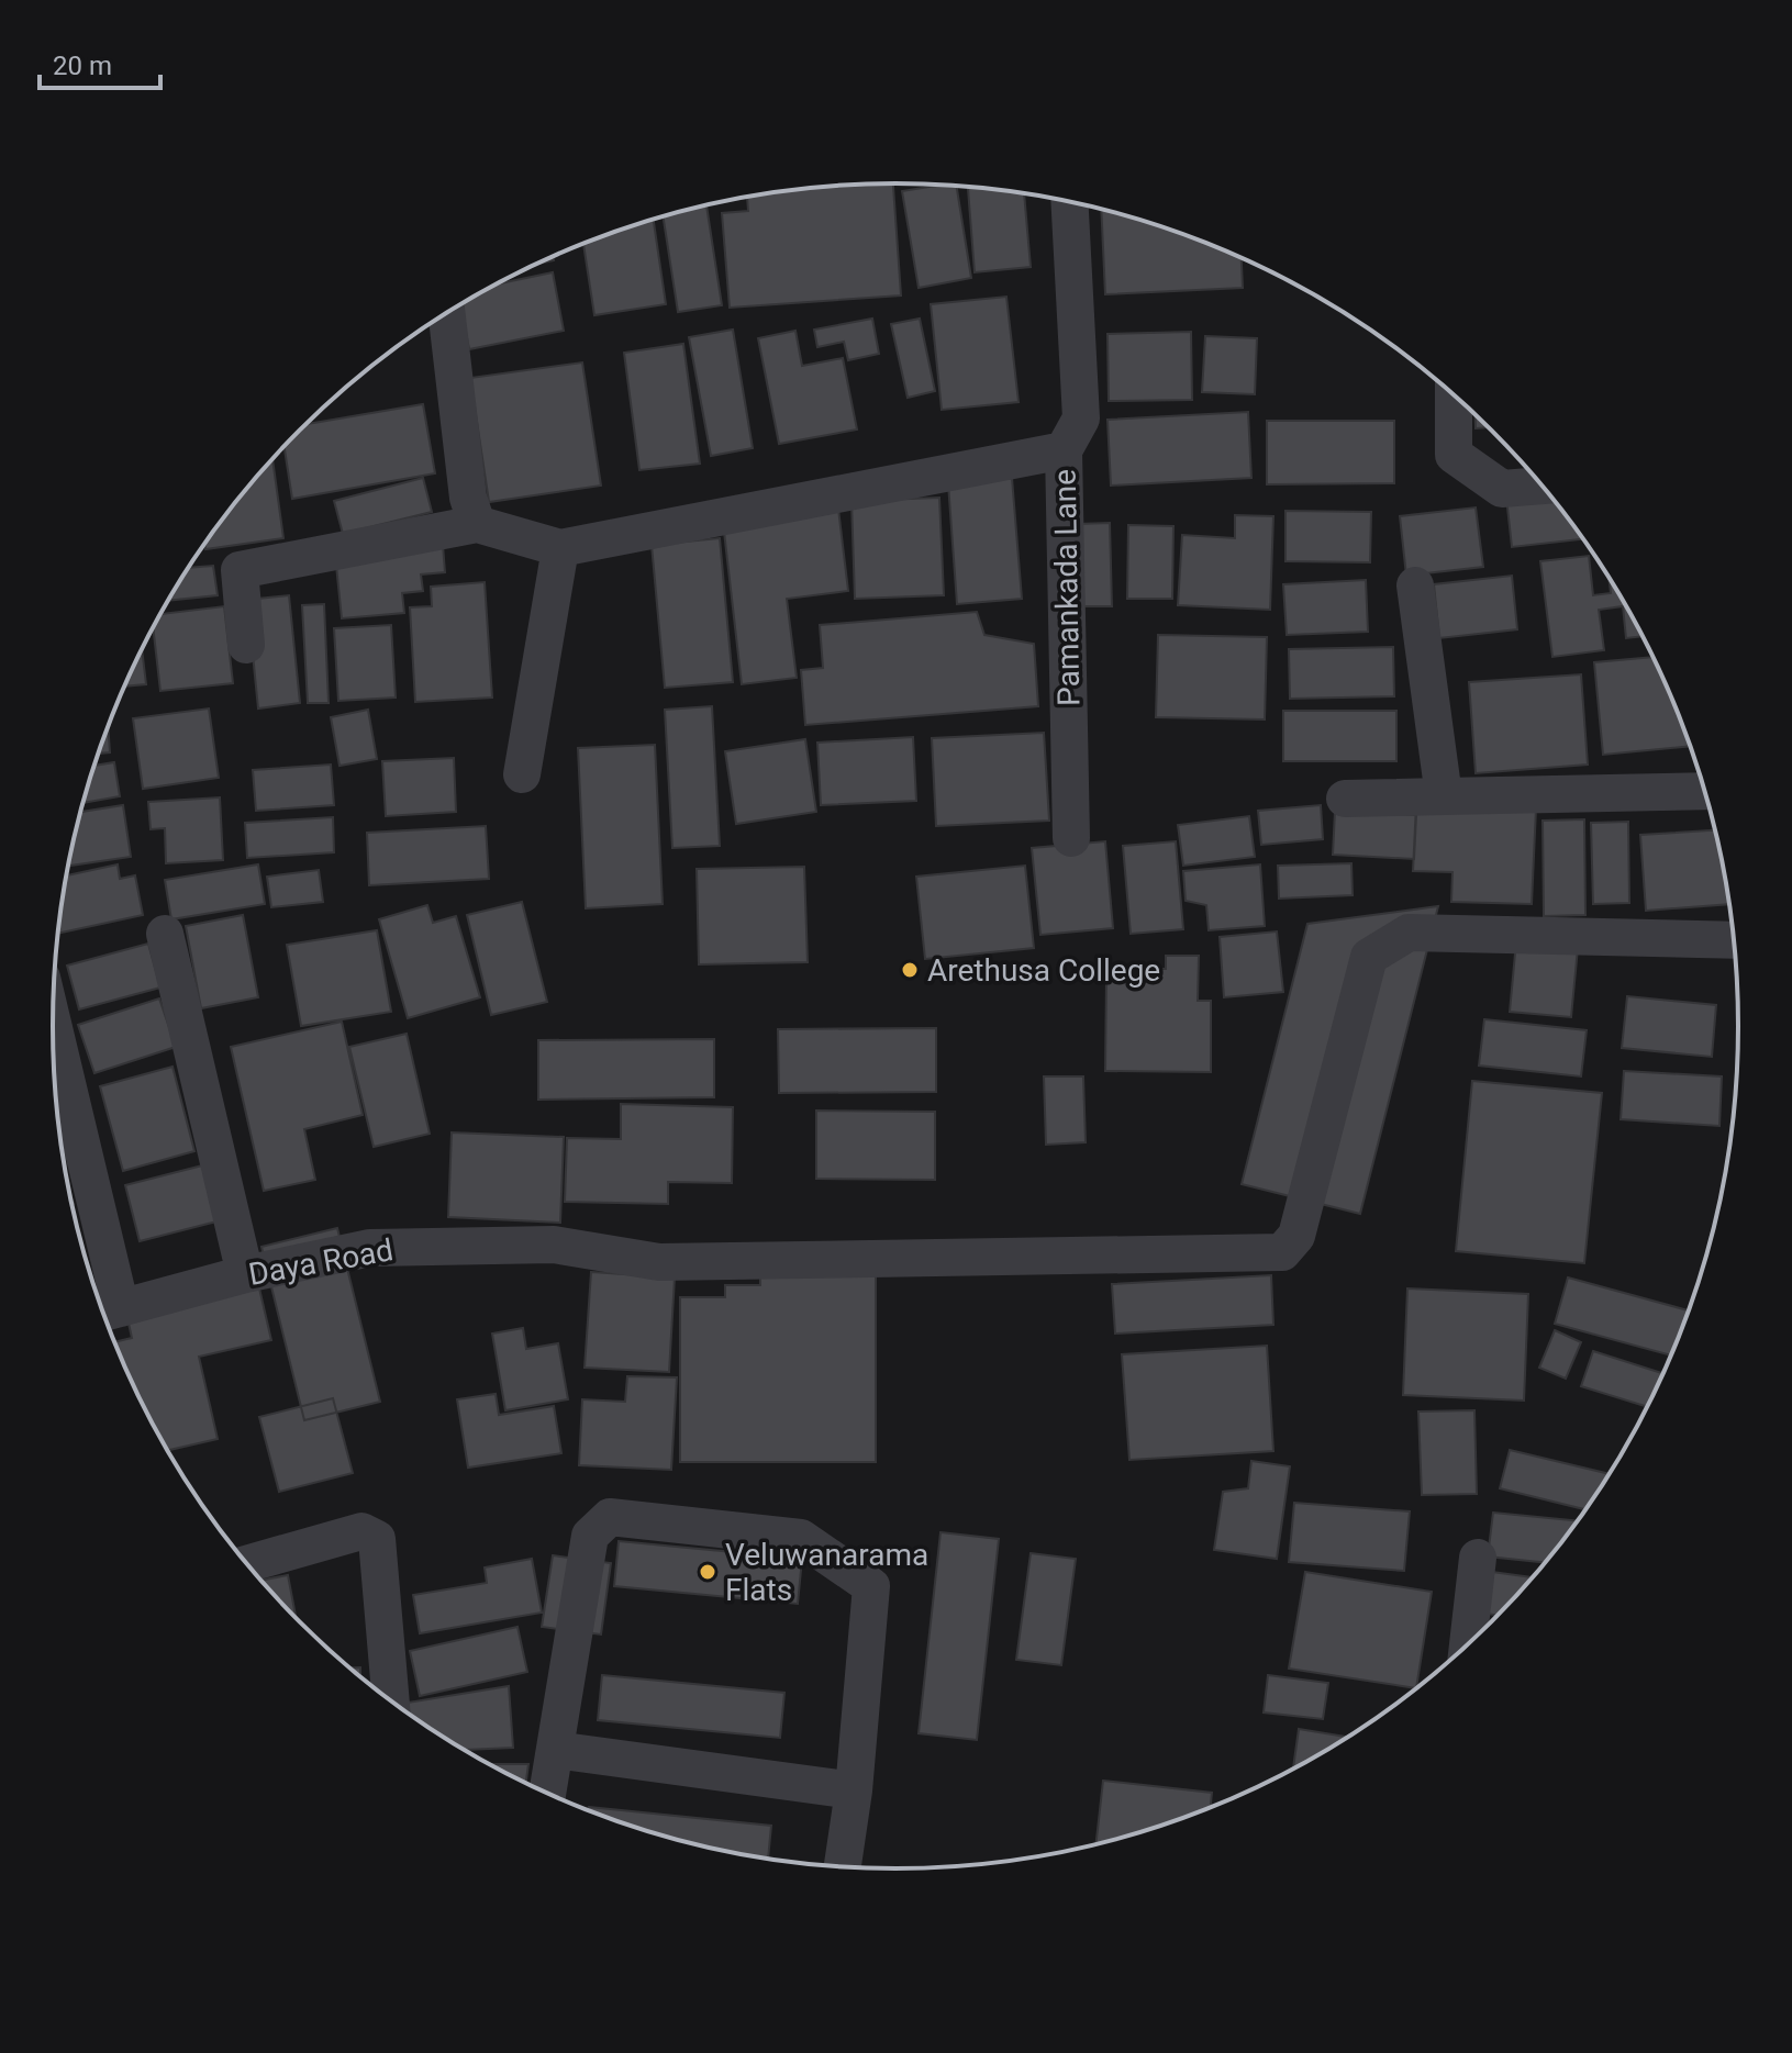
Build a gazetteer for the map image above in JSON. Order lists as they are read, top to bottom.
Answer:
{
  "streets": {
    "street": ["Pamankada Lane", "Daya Road"]
  },
  "places": ["Arethusa College", "Veluwanarama Flats"],
  "scale_bar": "20 m"
}
